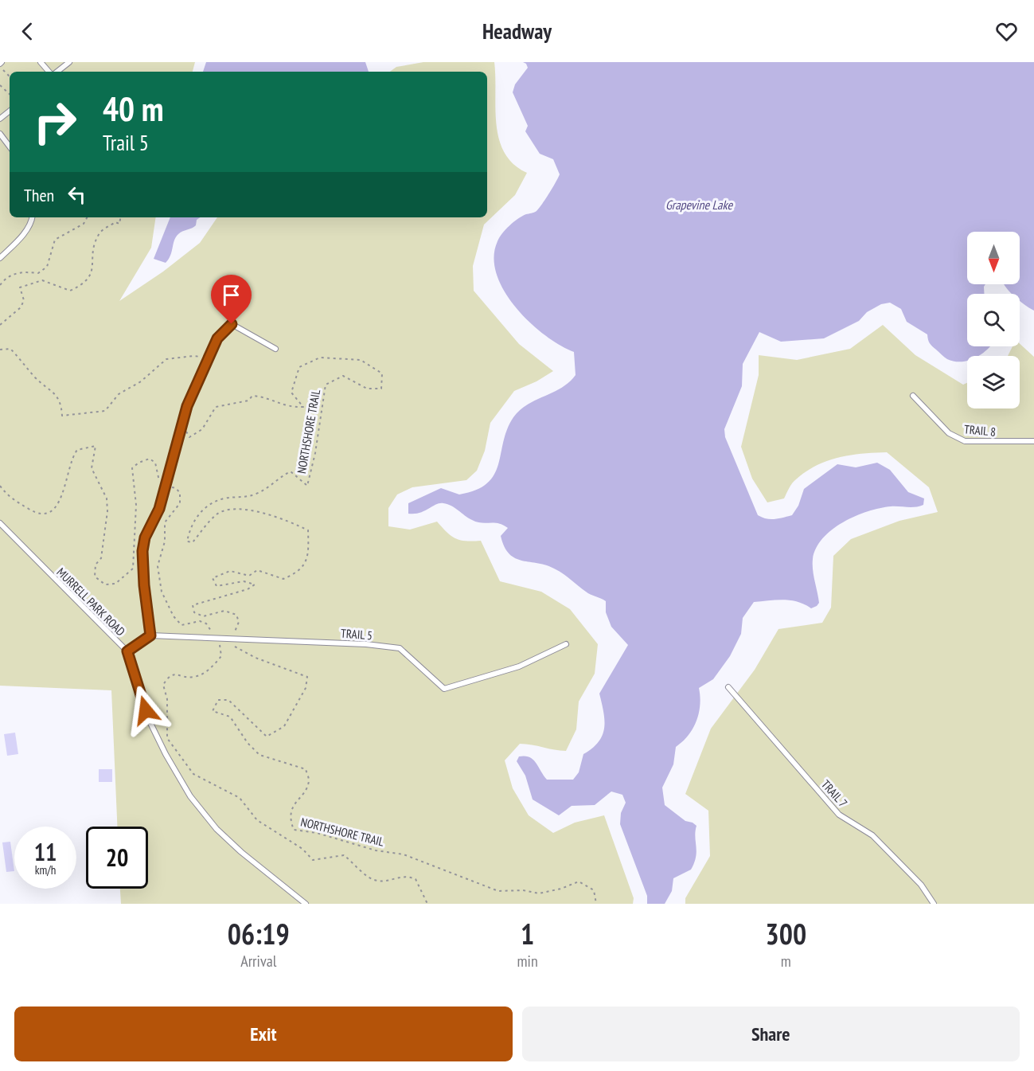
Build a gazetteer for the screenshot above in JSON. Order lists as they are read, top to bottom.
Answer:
{
  "streets": {
    "lane": [
      "TRAIL 8",
      "MURRELL PARK ROAD",
      "TRAIL 5",
      "TRAIL 7"
    ],
    "path": ["NORTHSHORE TRAIL"]
  },
  "crossings": [
    ["NORTHSHORE TRAIL", "TRAIL 5"]
  ],
  "water": ["Grapevine Lake"],
  "north": "bottom",
  "page": {
    "header": "Headway",
    "turn": ["40 m", "Trail 5"],
    "then": "Then",
    "speed": "11 km/h",
    "limit": "20",
    "eta": [
      "06:19",
      "Arrival",
      "1",
      "min",
      "300",
      "m"
    ],
    "buttons": ["Exit", "Share"]
  }
}
